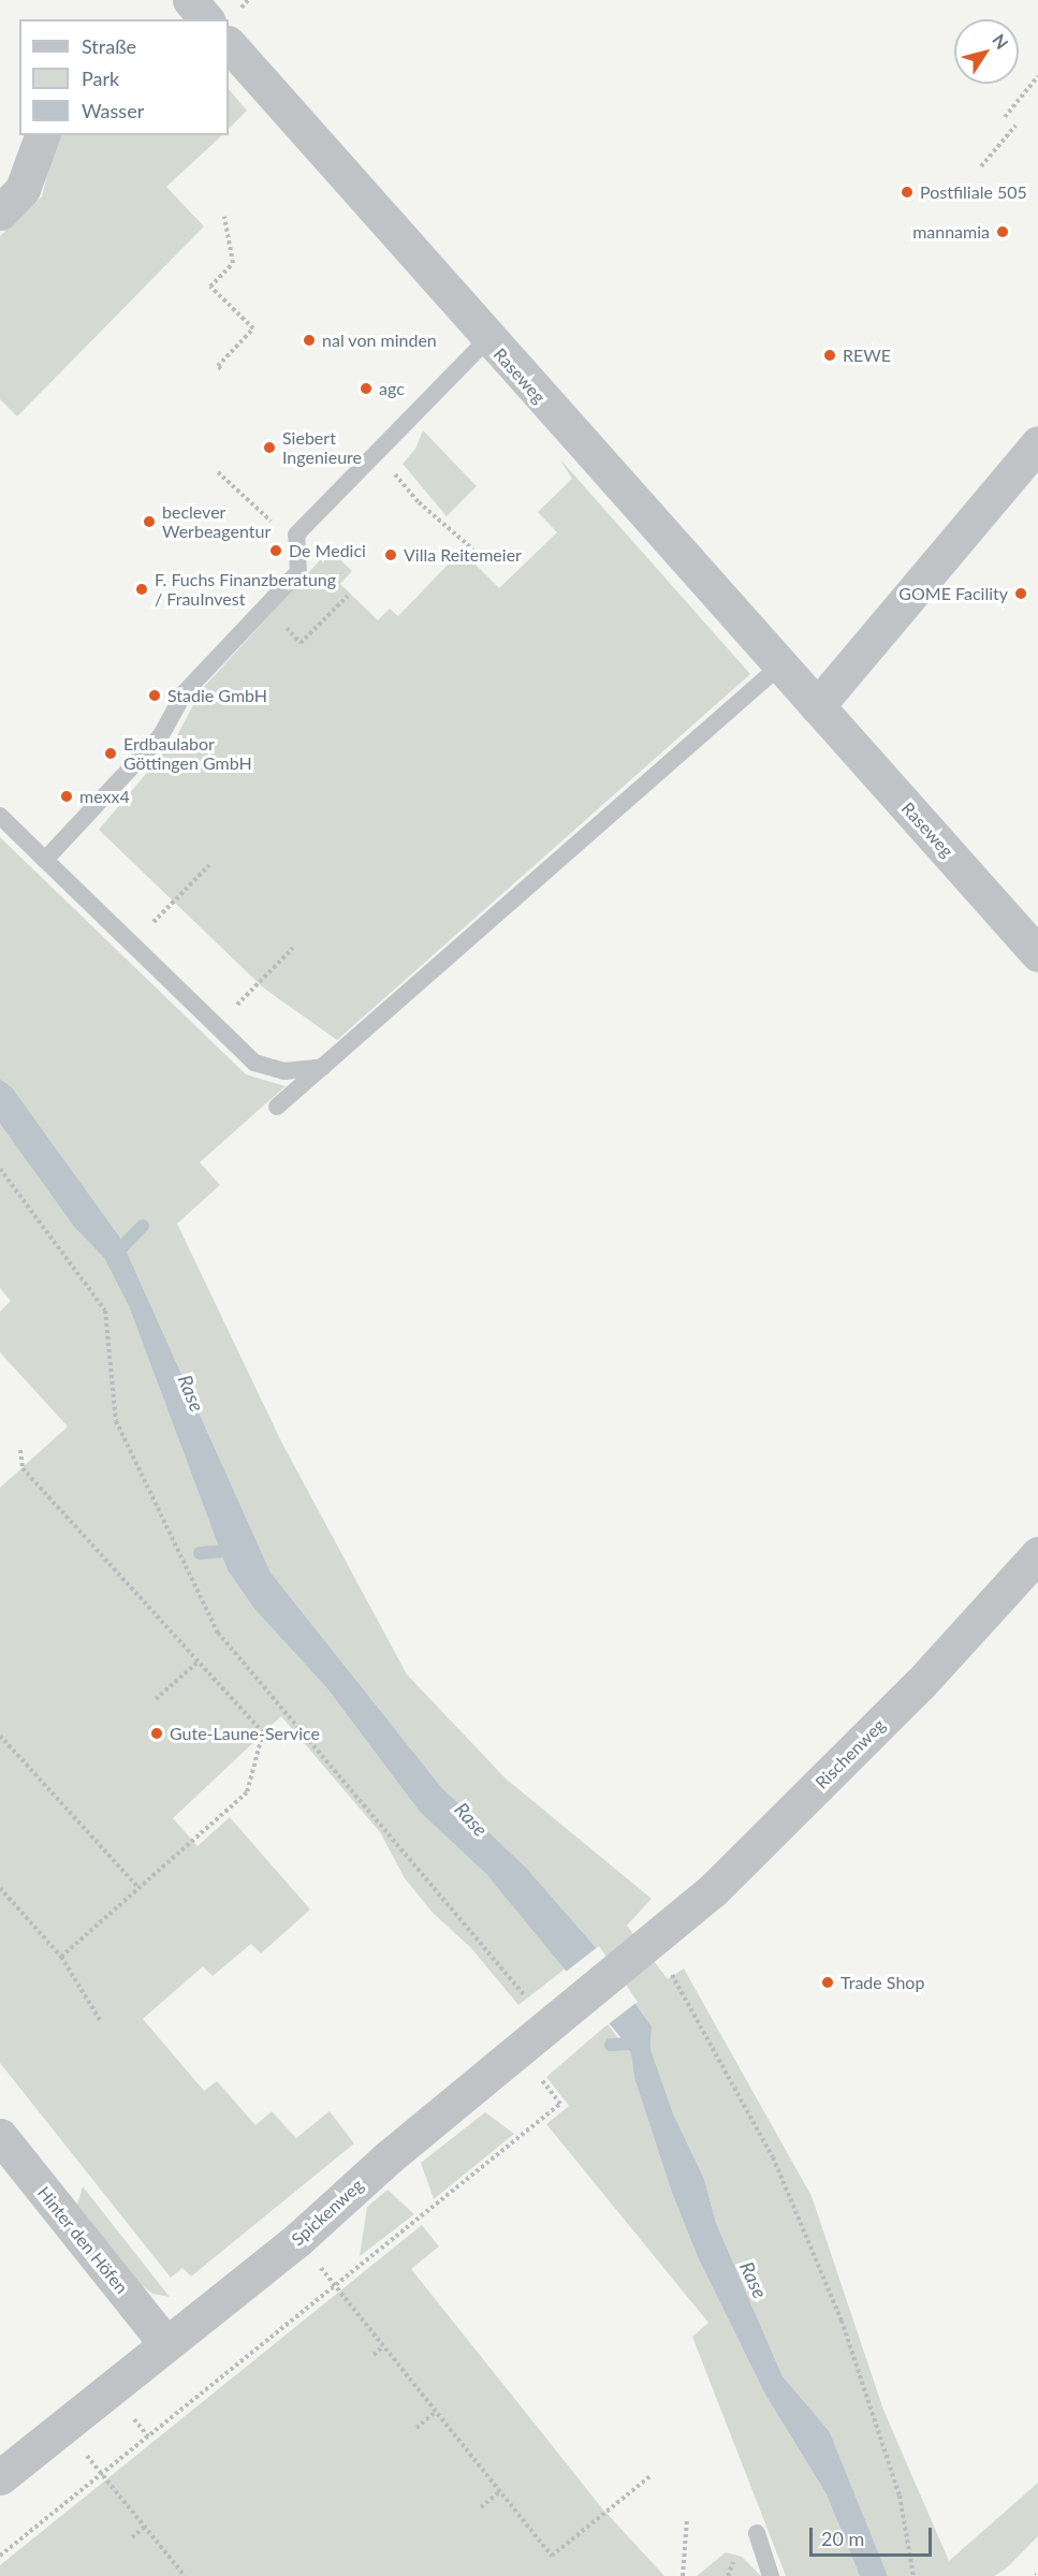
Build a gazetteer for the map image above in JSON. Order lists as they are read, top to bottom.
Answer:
{
  "streets": {
    "street": [
      "Raseweg",
      "Rischenweg",
      "Spickenweg",
      "Hinter den Höfen"
    ]
  },
  "crossings": [
    ["Rischenweg", "Spickenweg"],
    ["Spickenweg", "Hinter den Höfen"]
  ],
  "water": ["Rase"],
  "places": [
    "Postfiliale 505",
    "mannamia",
    "nal von minden",
    "REWE",
    "agc",
    "Siebert Ingenieure",
    "beclever Werbeagentur",
    "De Medici",
    "Villa Reitemeier",
    "F. Fuchs Finanzberatung / FrauInvest",
    "GOME Facility",
    "Stadie GmbH",
    "Erdbaulabor Göttingen GmbH",
    "mexx4",
    "Gute-Laune-Service",
    "Trade Shop"
  ],
  "legend": ["Straße", "Park", "Wasser"],
  "scale_bar": "20 m",
  "north": "top right"
}
